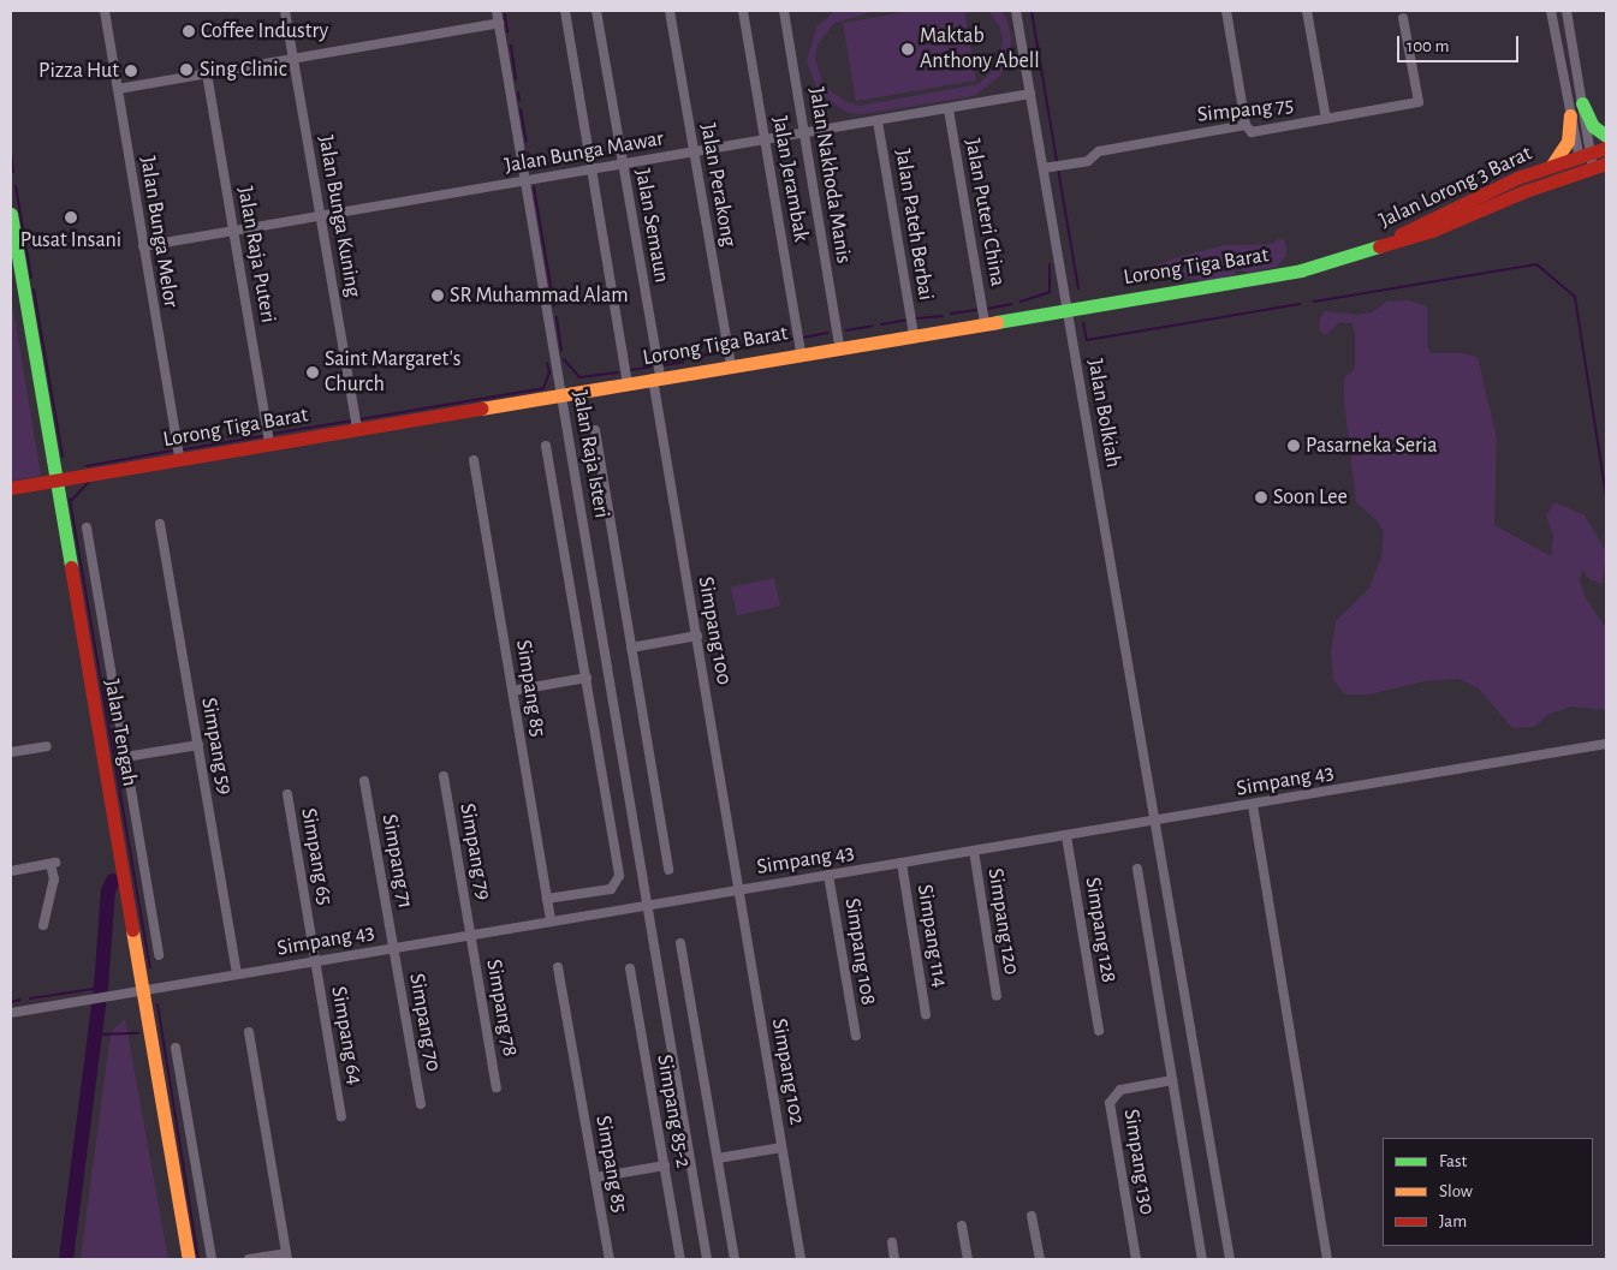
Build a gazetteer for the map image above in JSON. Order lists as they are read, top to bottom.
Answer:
{
  "streets": {
    "main road": ["Jalan Lorong 3 Barat", "Lorong Tiga Barat", "Jalan Tengah"],
    "street": [
      "Simpang 75",
      "Jalan Bunga Mawar",
      "Jalan Nakhoda Manis",
      "Jalan Jerambak",
      "Jalan Perakong",
      "Jalan Puteri China",
      "Jalan Bunga Kuning",
      "Jalan Pateh Berbai",
      "Jalan Semaun",
      "Jalan Bunga Melor",
      "Jalan Raja Puteri",
      "Jalan Bolkiah",
      "Jalan Raja Isteri",
      "Simpang 100",
      "Simpang 85",
      "Simpang 59",
      "Simpang 43",
      "Simpang 79",
      "Simpang 65",
      "Simpang 71",
      "Simpang 120",
      "Simpang 128",
      "Simpang 114",
      "Simpang 108",
      "Simpang 78",
      "Simpang 70",
      "Simpang 64",
      "Simpang 102",
      "Simpang 85-2",
      "Simpang 130"
    ]
  },
  "crossings": [
    ["Simpang 75", "Jalan Bolkiah"],
    ["Jalan Bunga Mawar", "Jalan Nakhoda Manis"],
    ["Jalan Bunga Mawar", "Jalan Jerambak"],
    ["Jalan Bunga Mawar", "Jalan Perakong"],
    ["Jalan Bunga Mawar", "Jalan Puteri China"],
    ["Jalan Bunga Mawar", "Jalan Bunga Kuning"],
    ["Jalan Bunga Mawar", "Jalan Pateh Berbai"],
    ["Jalan Bunga Mawar", "Jalan Semaun"],
    ["Jalan Bunga Mawar", "Jalan Bunga Melor"],
    ["Jalan Bunga Mawar", "Jalan Raja Puteri"],
    ["Jalan Bunga Mawar", "Jalan Bolkiah"],
    ["Jalan Bunga Mawar", "Jalan Raja Isteri"],
    ["Jalan Nakhoda Manis", "Lorong Tiga Barat"],
    ["Jalan Jerambak", "Lorong Tiga Barat"],
    ["Jalan Perakong", "Lorong Tiga Barat"],
    ["Jalan Lorong 3 Barat", "Lorong Tiga Barat"],
    ["Jalan Puteri China", "Lorong Tiga Barat"],
    ["Jalan Bunga Kuning", "Lorong Tiga Barat"],
    ["Jalan Pateh Berbai", "Lorong Tiga Barat"],
    ["Jalan Semaun", "Lorong Tiga Barat"],
    ["Jalan Semaun", "Simpang 100"],
    ["Jalan Bunga Melor", "Lorong Tiga Barat"],
    ["Jalan Raja Puteri", "Lorong Tiga Barat"],
    ["Lorong Tiga Barat", "Jalan Bolkiah"],
    ["Lorong Tiga Barat", "Jalan Raja Isteri"],
    ["Lorong Tiga Barat", "Simpang 100"],
    ["Lorong Tiga Barat", "Jalan Tengah"],
    ["Jalan Bolkiah", "Simpang 43"],
    ["Jalan Raja Isteri", "Simpang 43"],
    ["Simpang 100", "Simpang 43"],
    ["Simpang 100", "Simpang 102"],
    ["Simpang 85", "Simpang 43"],
    ["Jalan Tengah", "Simpang 43"],
    ["Simpang 59", "Simpang 43"],
    ["Simpang 43", "Simpang 79"],
    ["Simpang 43", "Simpang 65"],
    ["Simpang 43", "Simpang 71"],
    ["Simpang 43", "Simpang 120"],
    ["Simpang 43", "Simpang 128"],
    ["Simpang 43", "Simpang 114"],
    ["Simpang 43", "Simpang 108"],
    ["Simpang 43", "Simpang 78"],
    ["Simpang 43", "Simpang 70"],
    ["Simpang 43", "Simpang 64"],
    ["Simpang 43", "Simpang 102"],
    ["Simpang 79", "Simpang 78"],
    ["Simpang 65", "Simpang 64"],
    ["Simpang 71", "Simpang 70"]
  ],
  "places": [
    "Coffee Industry",
    "Maktab Anthony Abell",
    "Sing Clinic",
    "Pizza Hut",
    "Pusat Insani",
    "SR Muhammad Alam",
    "Saint Margaret's Church",
    "Pasarneka Seria",
    "Soon Lee"
  ],
  "legend": ["Fast", "Slow", "Jam"],
  "scale_bar": "100 m"
}
